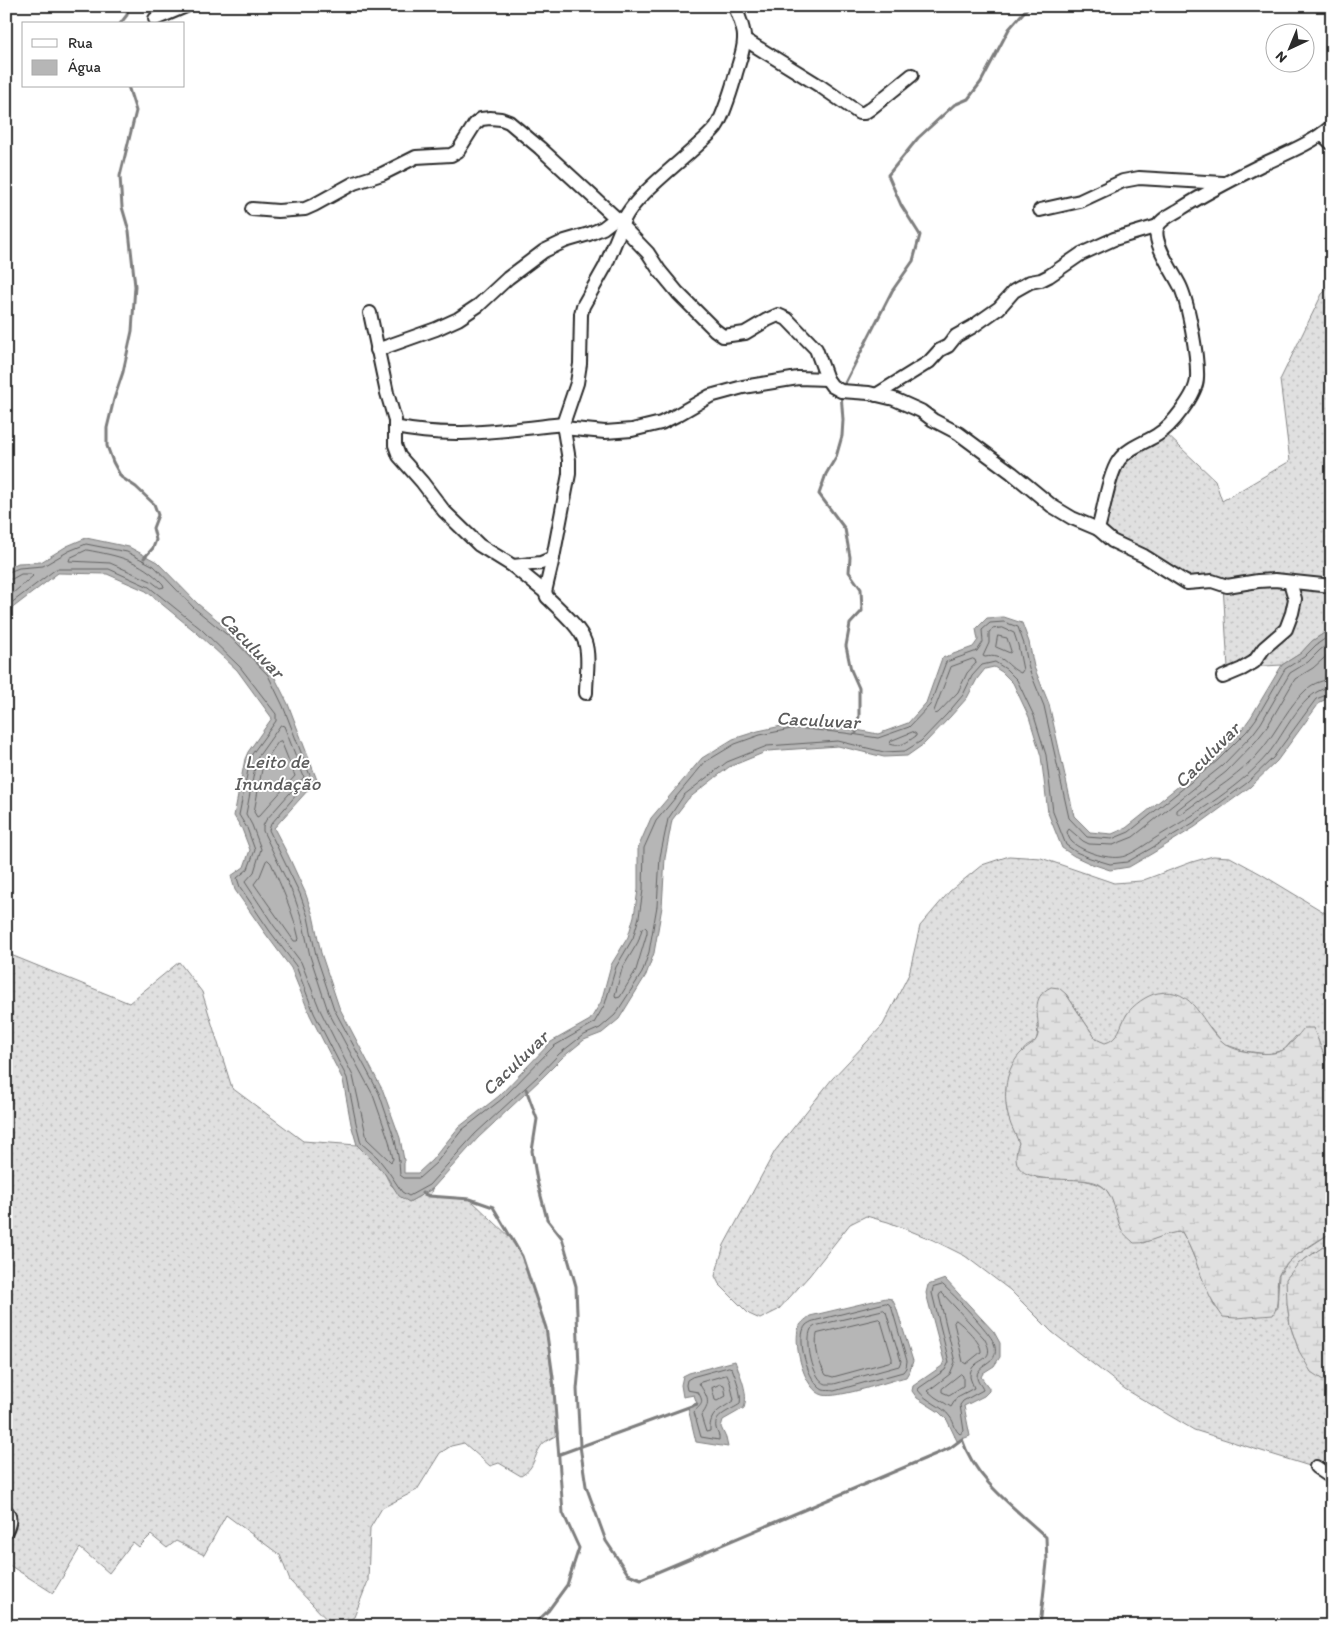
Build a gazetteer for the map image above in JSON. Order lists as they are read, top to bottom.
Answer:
{
  "water": ["Caculuvar", "Leito de Inundação"],
  "legend": ["Rua", "Água"],
  "north": "bottom left"
}
